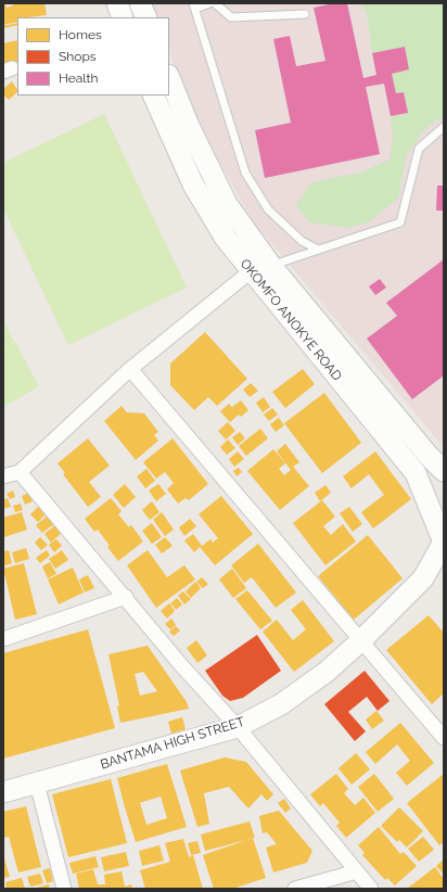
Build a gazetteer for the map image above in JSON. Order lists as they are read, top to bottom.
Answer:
{
  "streets": {
    "main road": ["OKOMFO ANOKYE ROAD", "BANTAMA HIGH STREET"]
  },
  "crossings": [
    ["OKOMFO ANOKYE ROAD", "BANTAMA HIGH STREET"]
  ],
  "legend": ["Homes", "Shops", "Health"]
}
